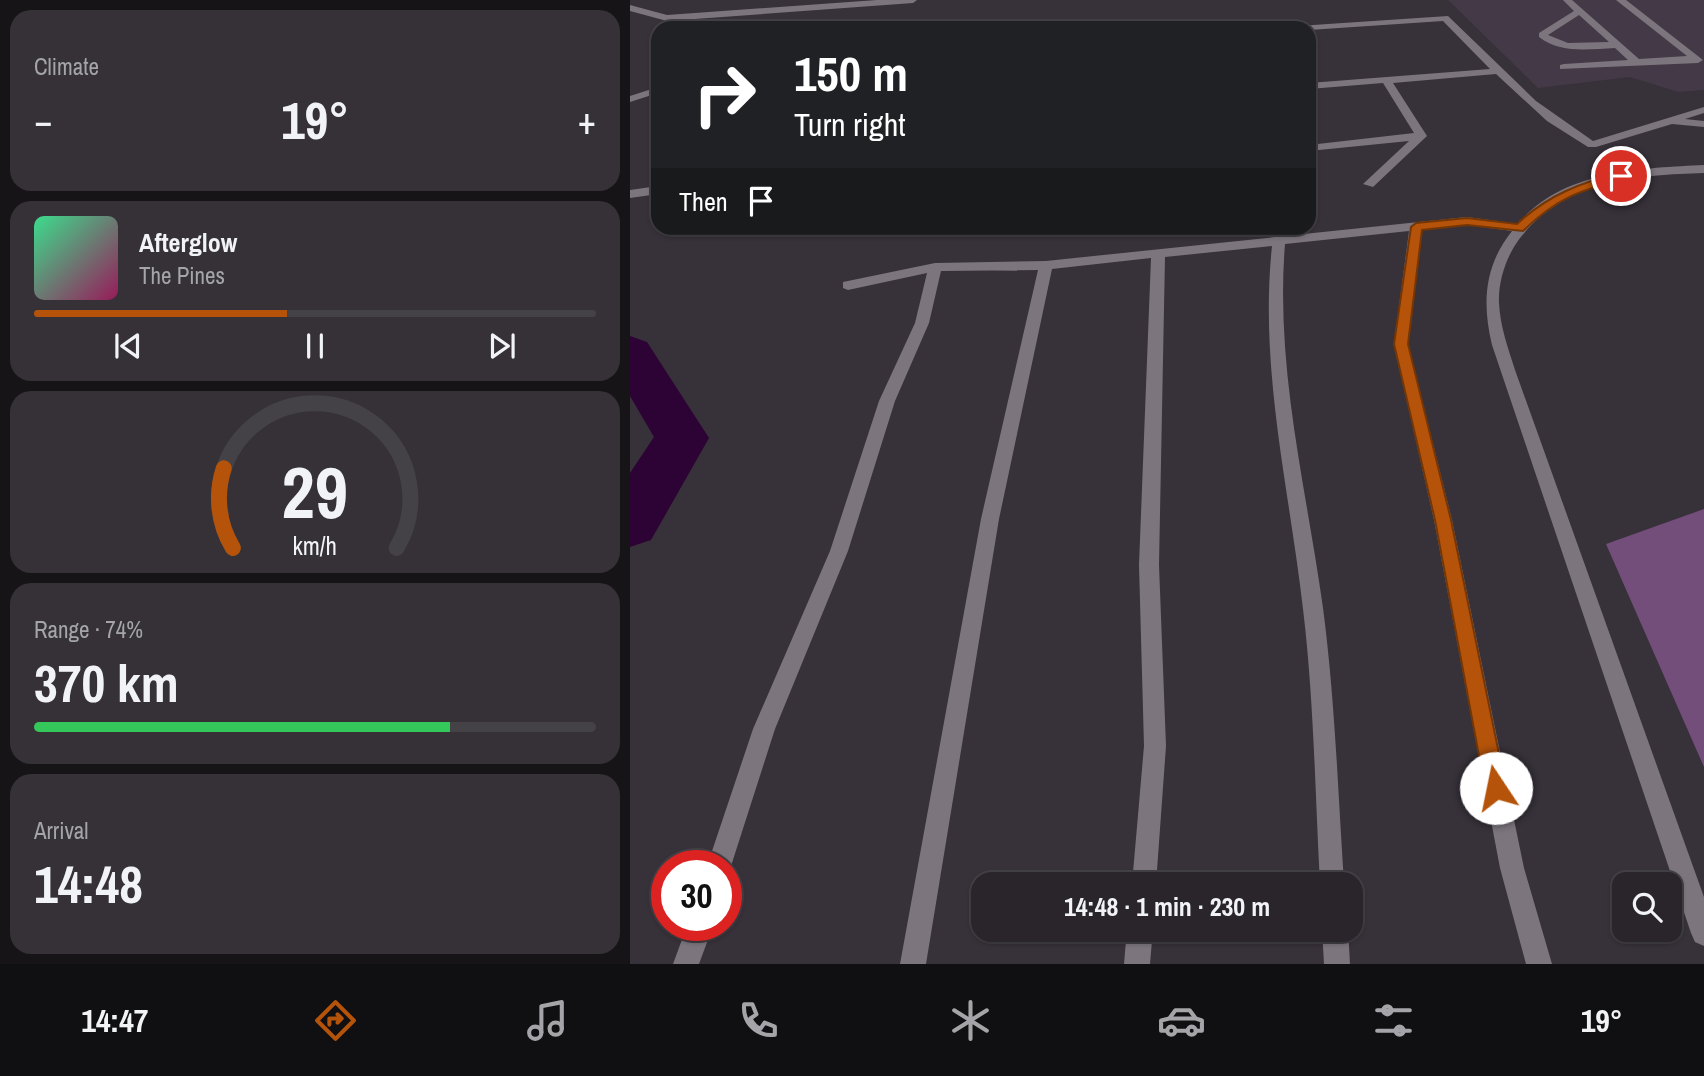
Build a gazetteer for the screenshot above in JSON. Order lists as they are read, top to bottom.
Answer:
{
  "page": {
    "tile": [
      "Climate",
      ["Range · 74%", "370 km"],
      ["Arrival", "14:48"]
    ],
    "turn": ["150 m", "Turn right"],
    "heat": ["−", "19°", "+"],
    "then": "Then",
    "song": ["Afterglow", "The Pines"],
    "limit": "30",
    "trip": "14:48 · 1 min · 230 m",
    "tabs": ["14:47", "19°"],
    "gauge": ["29", "km/h"]
  }
}
